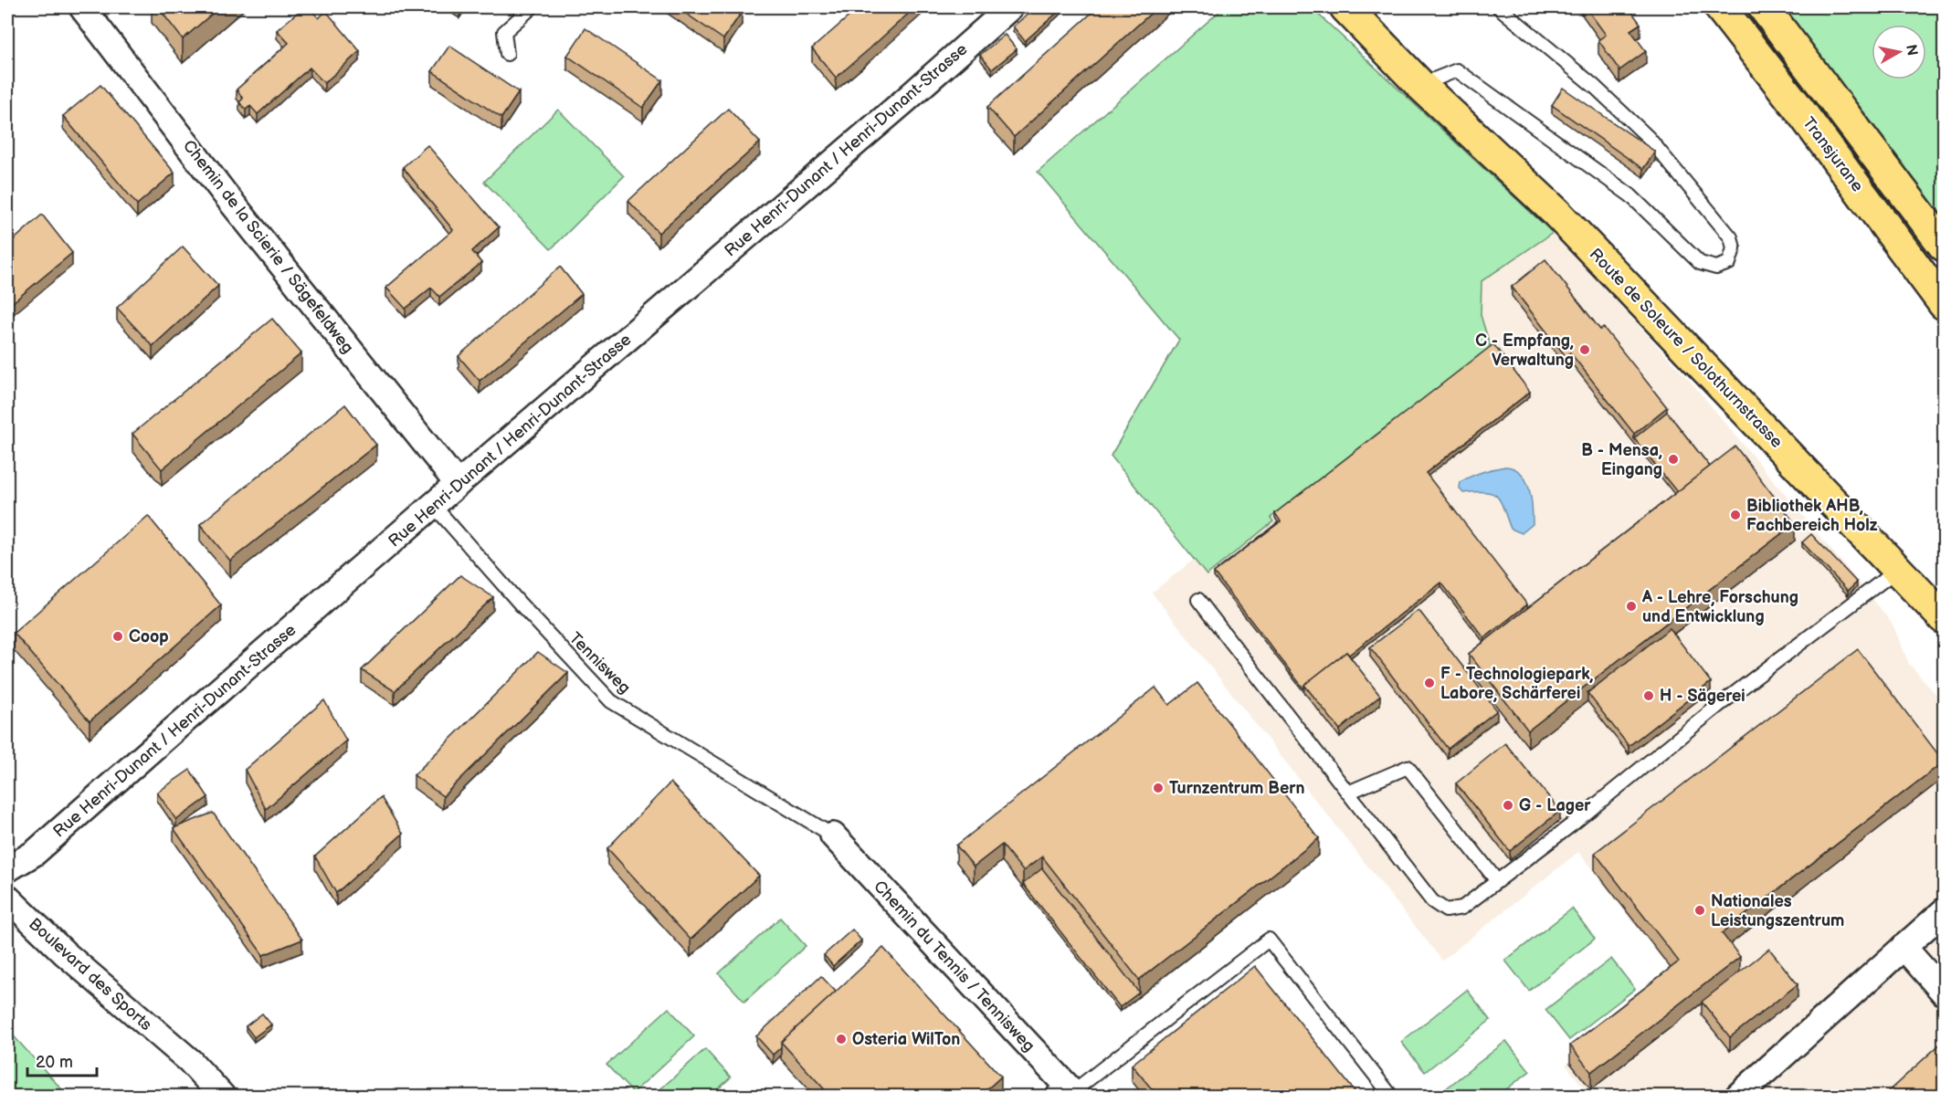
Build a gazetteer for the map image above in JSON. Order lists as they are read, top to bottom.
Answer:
{
  "streets": {
    "main road": ["Transjurane", "Route de Soleure / Solothurnstrasse"],
    "street": [
      "Rue Henri-Dunant / Henri-Dunant-Strasse",
      "Chemin de la Scierie / Sägefeldweg",
      "Chemin du Tennis / Tennisweg",
      "Boulevard des Sports"
    ],
    "lane": ["Tennisweg"]
  },
  "crossings": [
    ["Rue Henri-Dunant / Henri-Dunant-Strasse", "Chemin de la Scierie / Sägefeldweg"],
    ["Rue Henri-Dunant / Henri-Dunant-Strasse", "Tennisweg"],
    ["Tennisweg", "Chemin du Tennis / Tennisweg"]
  ],
  "places": [
    "C - Empfang, Verwaltung",
    "B - Mensa, Eingang",
    "Bibliothek AHB, Fachbereich Holz",
    "A - Lehre, Forschung und Entwicklung",
    "Coop",
    "F - Technologiepark, Labore, Schärferei",
    "H - Sägerei",
    "Turnzentrum Bern",
    "G - Lager",
    "Nationales Leistungszentrum",
    "Osteria WilTon"
  ],
  "scale_bar": "20 m",
  "north": "right"
}
